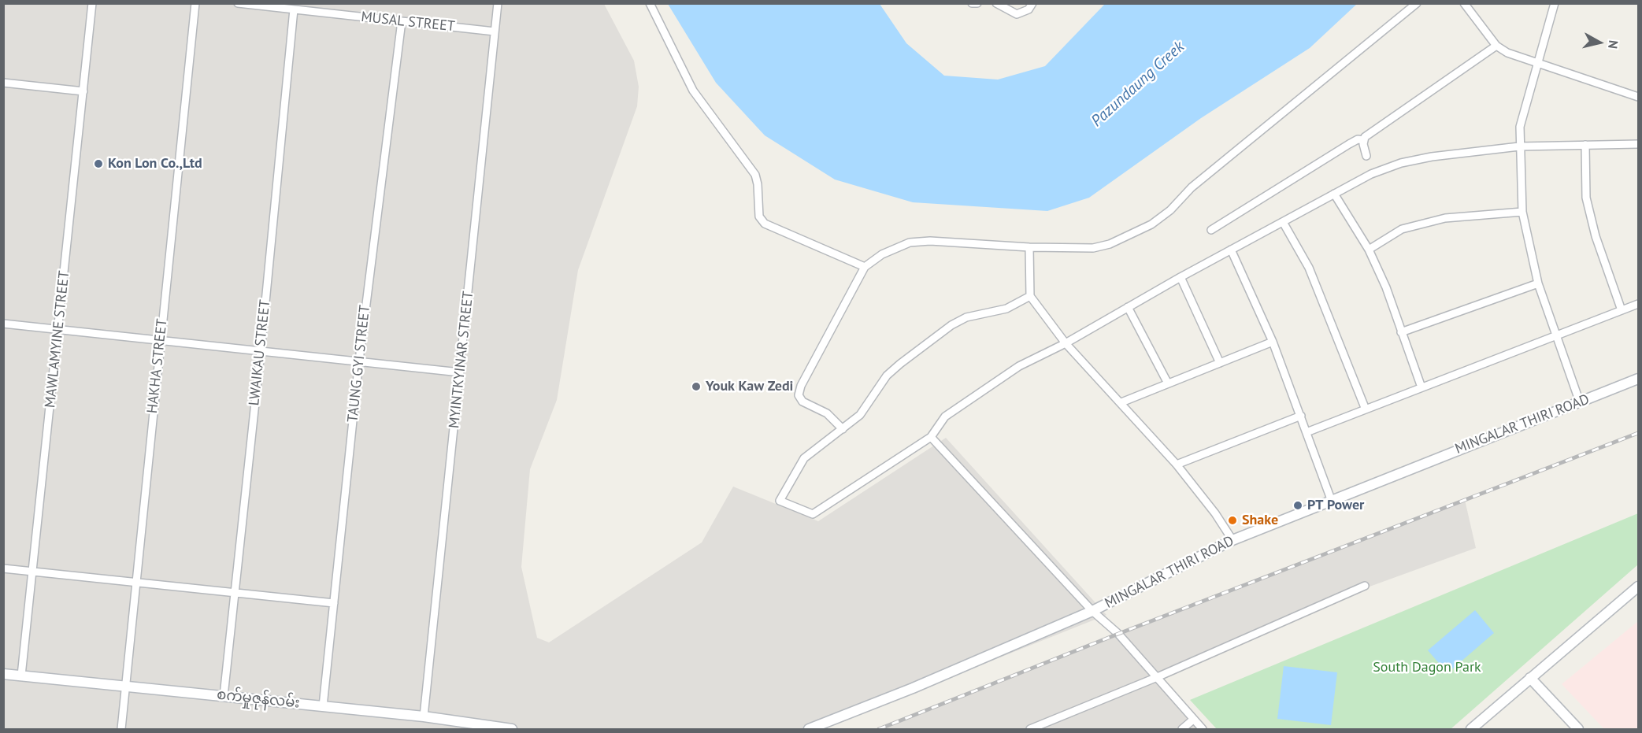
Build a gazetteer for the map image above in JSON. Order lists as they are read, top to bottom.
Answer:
{
  "streets": {
    "street": [
      "MUSAL STREET",
      "MAWLAMYINE STREET",
      "LWAIKAU STREET",
      "MYINTKYINAR STREET",
      "TAUNG GYI STREET",
      "HAKHA STREET",
      "MINGALAR THIRI ROAD",
      "စက်မှုဇုန်လမ်း"
    ]
  },
  "crossings": [
    ["MUSAL STREET", "LWAIKAU STREET"],
    ["MUSAL STREET", "MYINTKYINAR STREET"],
    ["MUSAL STREET", "TAUNG GYI STREET"],
    ["MAWLAMYINE STREET", "စက်မှုဇုန်လမ်း"],
    ["LWAIKAU STREET", "စက်မှုဇုန်လမ်း"],
    ["MYINTKYINAR STREET", "စက်မှုဇုန်လမ်း"],
    ["TAUNG GYI STREET", "စက်မှုဇုန်လမ်း"],
    ["HAKHA STREET", "စက်မှုဇုန်လမ်း"]
  ],
  "water": ["Pazundaung Creek"],
  "parks": ["South Dagon Park"],
  "places": [
    "Kon Lon Co.,Ltd",
    "Youk Kaw Zedi",
    "PT Power",
    "Shake"
  ],
  "north": "right"
}
